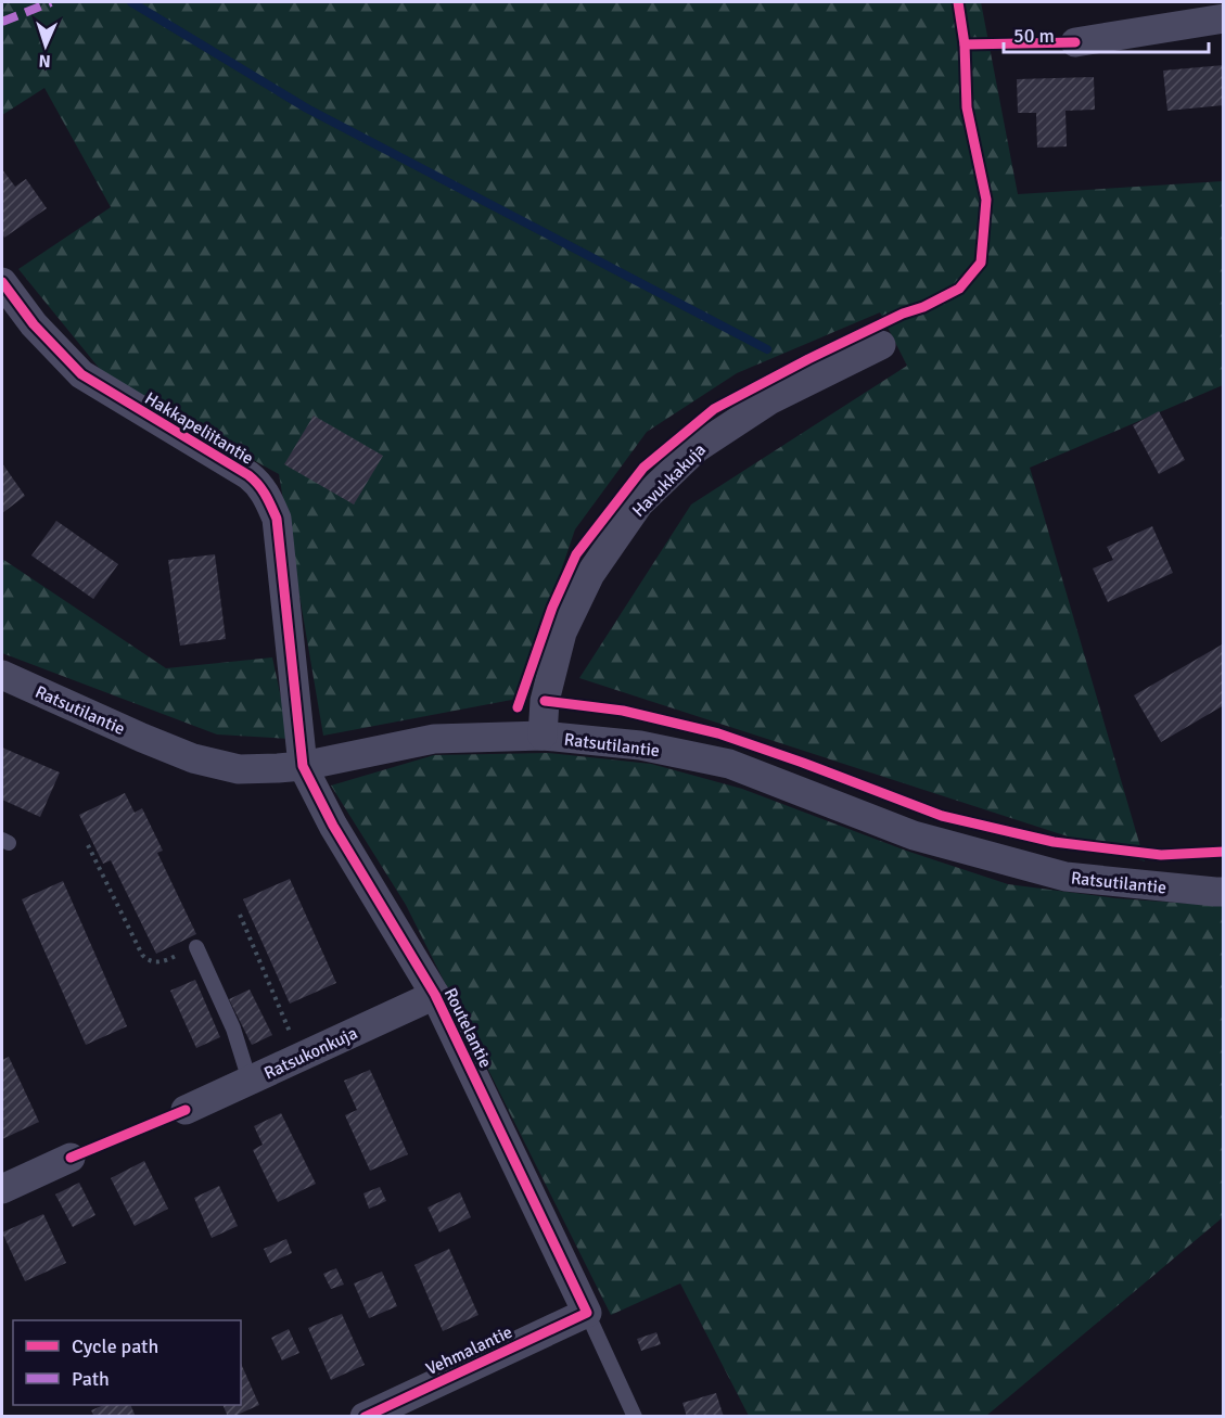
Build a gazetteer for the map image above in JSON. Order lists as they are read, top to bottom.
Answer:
{
  "streets": {
    "street": [
      "Hakkapeliitantie",
      "Havukkakuja",
      "Ratsutilantie",
      "Routelantie",
      "Ratsukonkuja",
      "Vehmalantie"
    ]
  },
  "crossings": [
    ["Hakkapeliitantie", "Ratsutilantie"],
    ["Hakkapeliitantie", "Routelantie"],
    ["Havukkakuja", "Ratsutilantie"],
    ["Ratsutilantie", "Routelantie"],
    ["Routelantie", "Ratsukonkuja"],
    ["Routelantie", "Vehmalantie"]
  ],
  "legend": ["Cycle path", "Path"],
  "scale_bar": "50 m",
  "north": "bottom"
}
